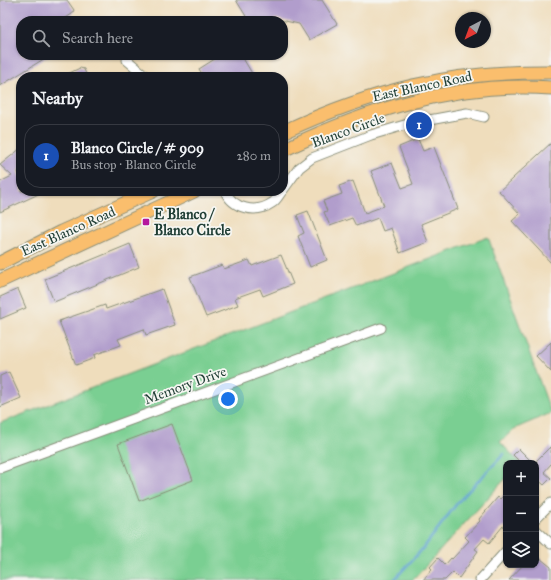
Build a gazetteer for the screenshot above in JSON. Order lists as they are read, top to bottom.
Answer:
{
  "streets": {
    "highway": ["East Blanco Road"],
    "street": ["Blanco Circle", "Memory Drive"]
  },
  "places": {
    "transit": ["E Blanco / Blanco Circle"]
  },
  "north": "bottom left",
  "page": {
    "search": "Search here",
    "heading": "Nearby",
    "pins": "1",
    "list": [
      {
        "mark": "1",
        "name": "Blanco Circle / # 909",
        "note": "Bus stop · Blanco Circle",
        "value": "280 m"
      }
    ],
    "map_buttons": ["+", "−"]
  }
}
